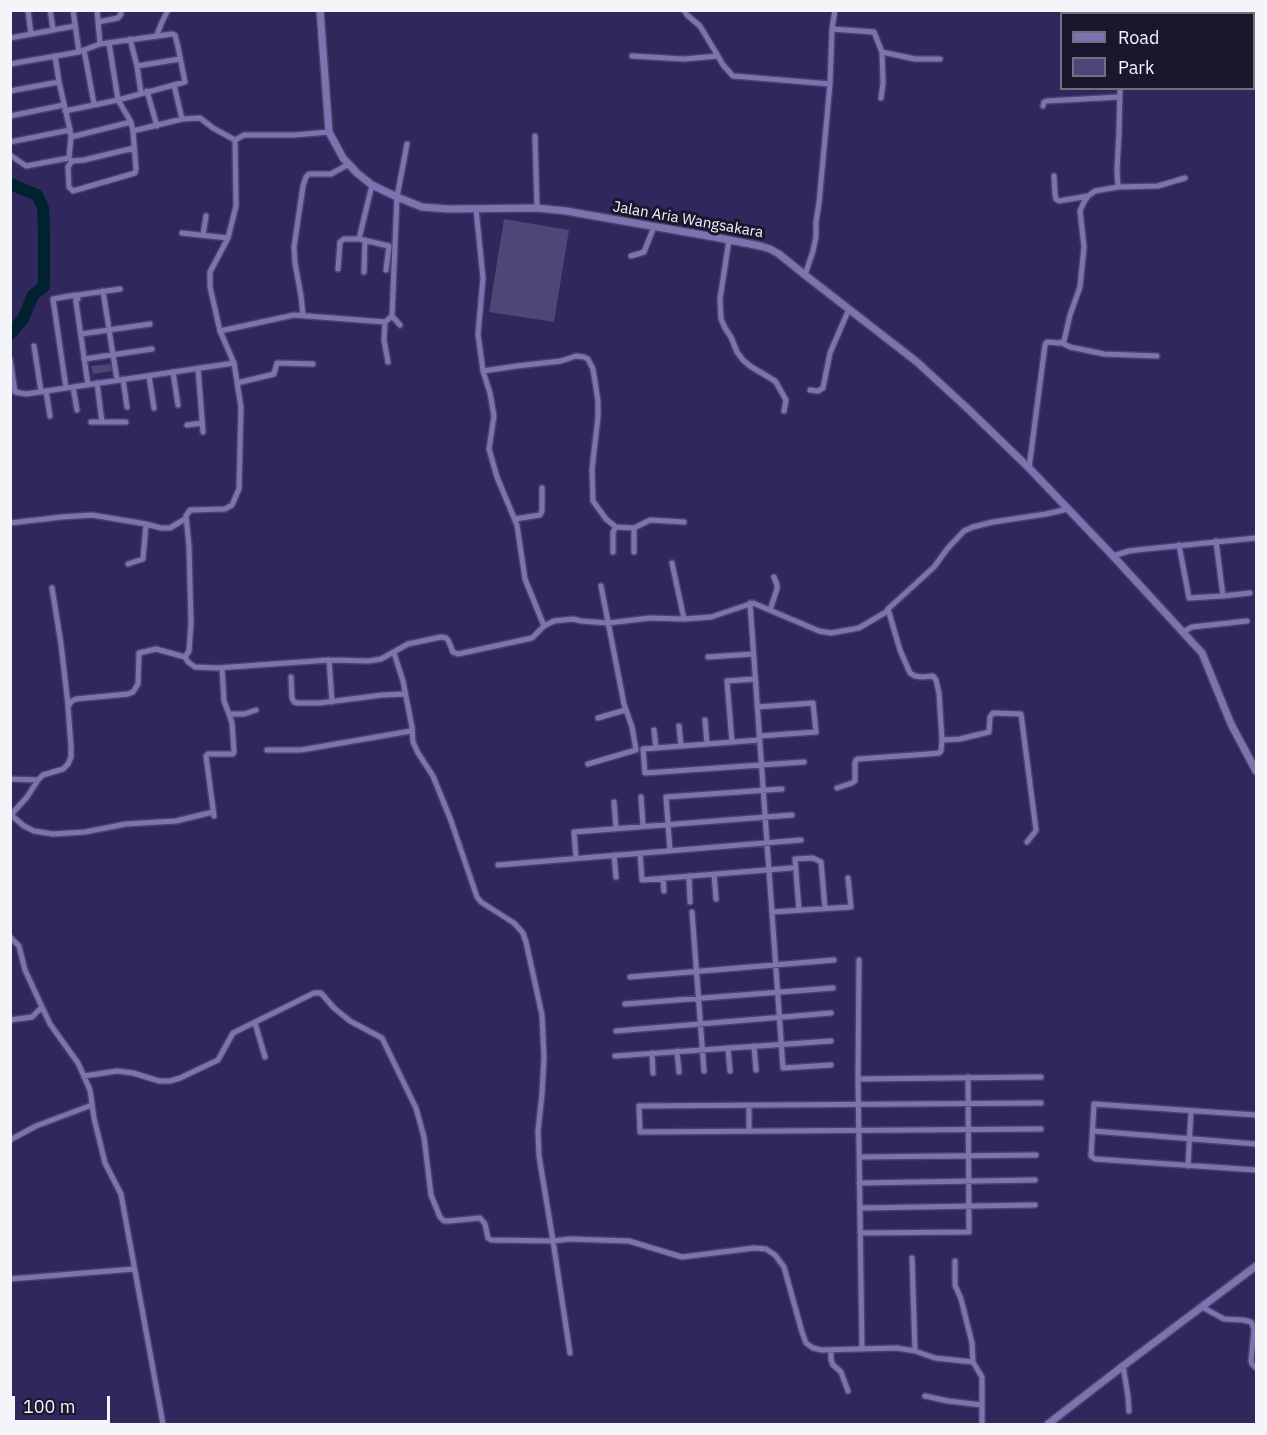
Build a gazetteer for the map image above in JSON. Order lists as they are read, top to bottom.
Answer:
{
  "streets": {
    "street": ["Jalan Aria Wangsakara"]
  },
  "legend": ["Road", "Park"],
  "scale_bar": "100 m"
}
